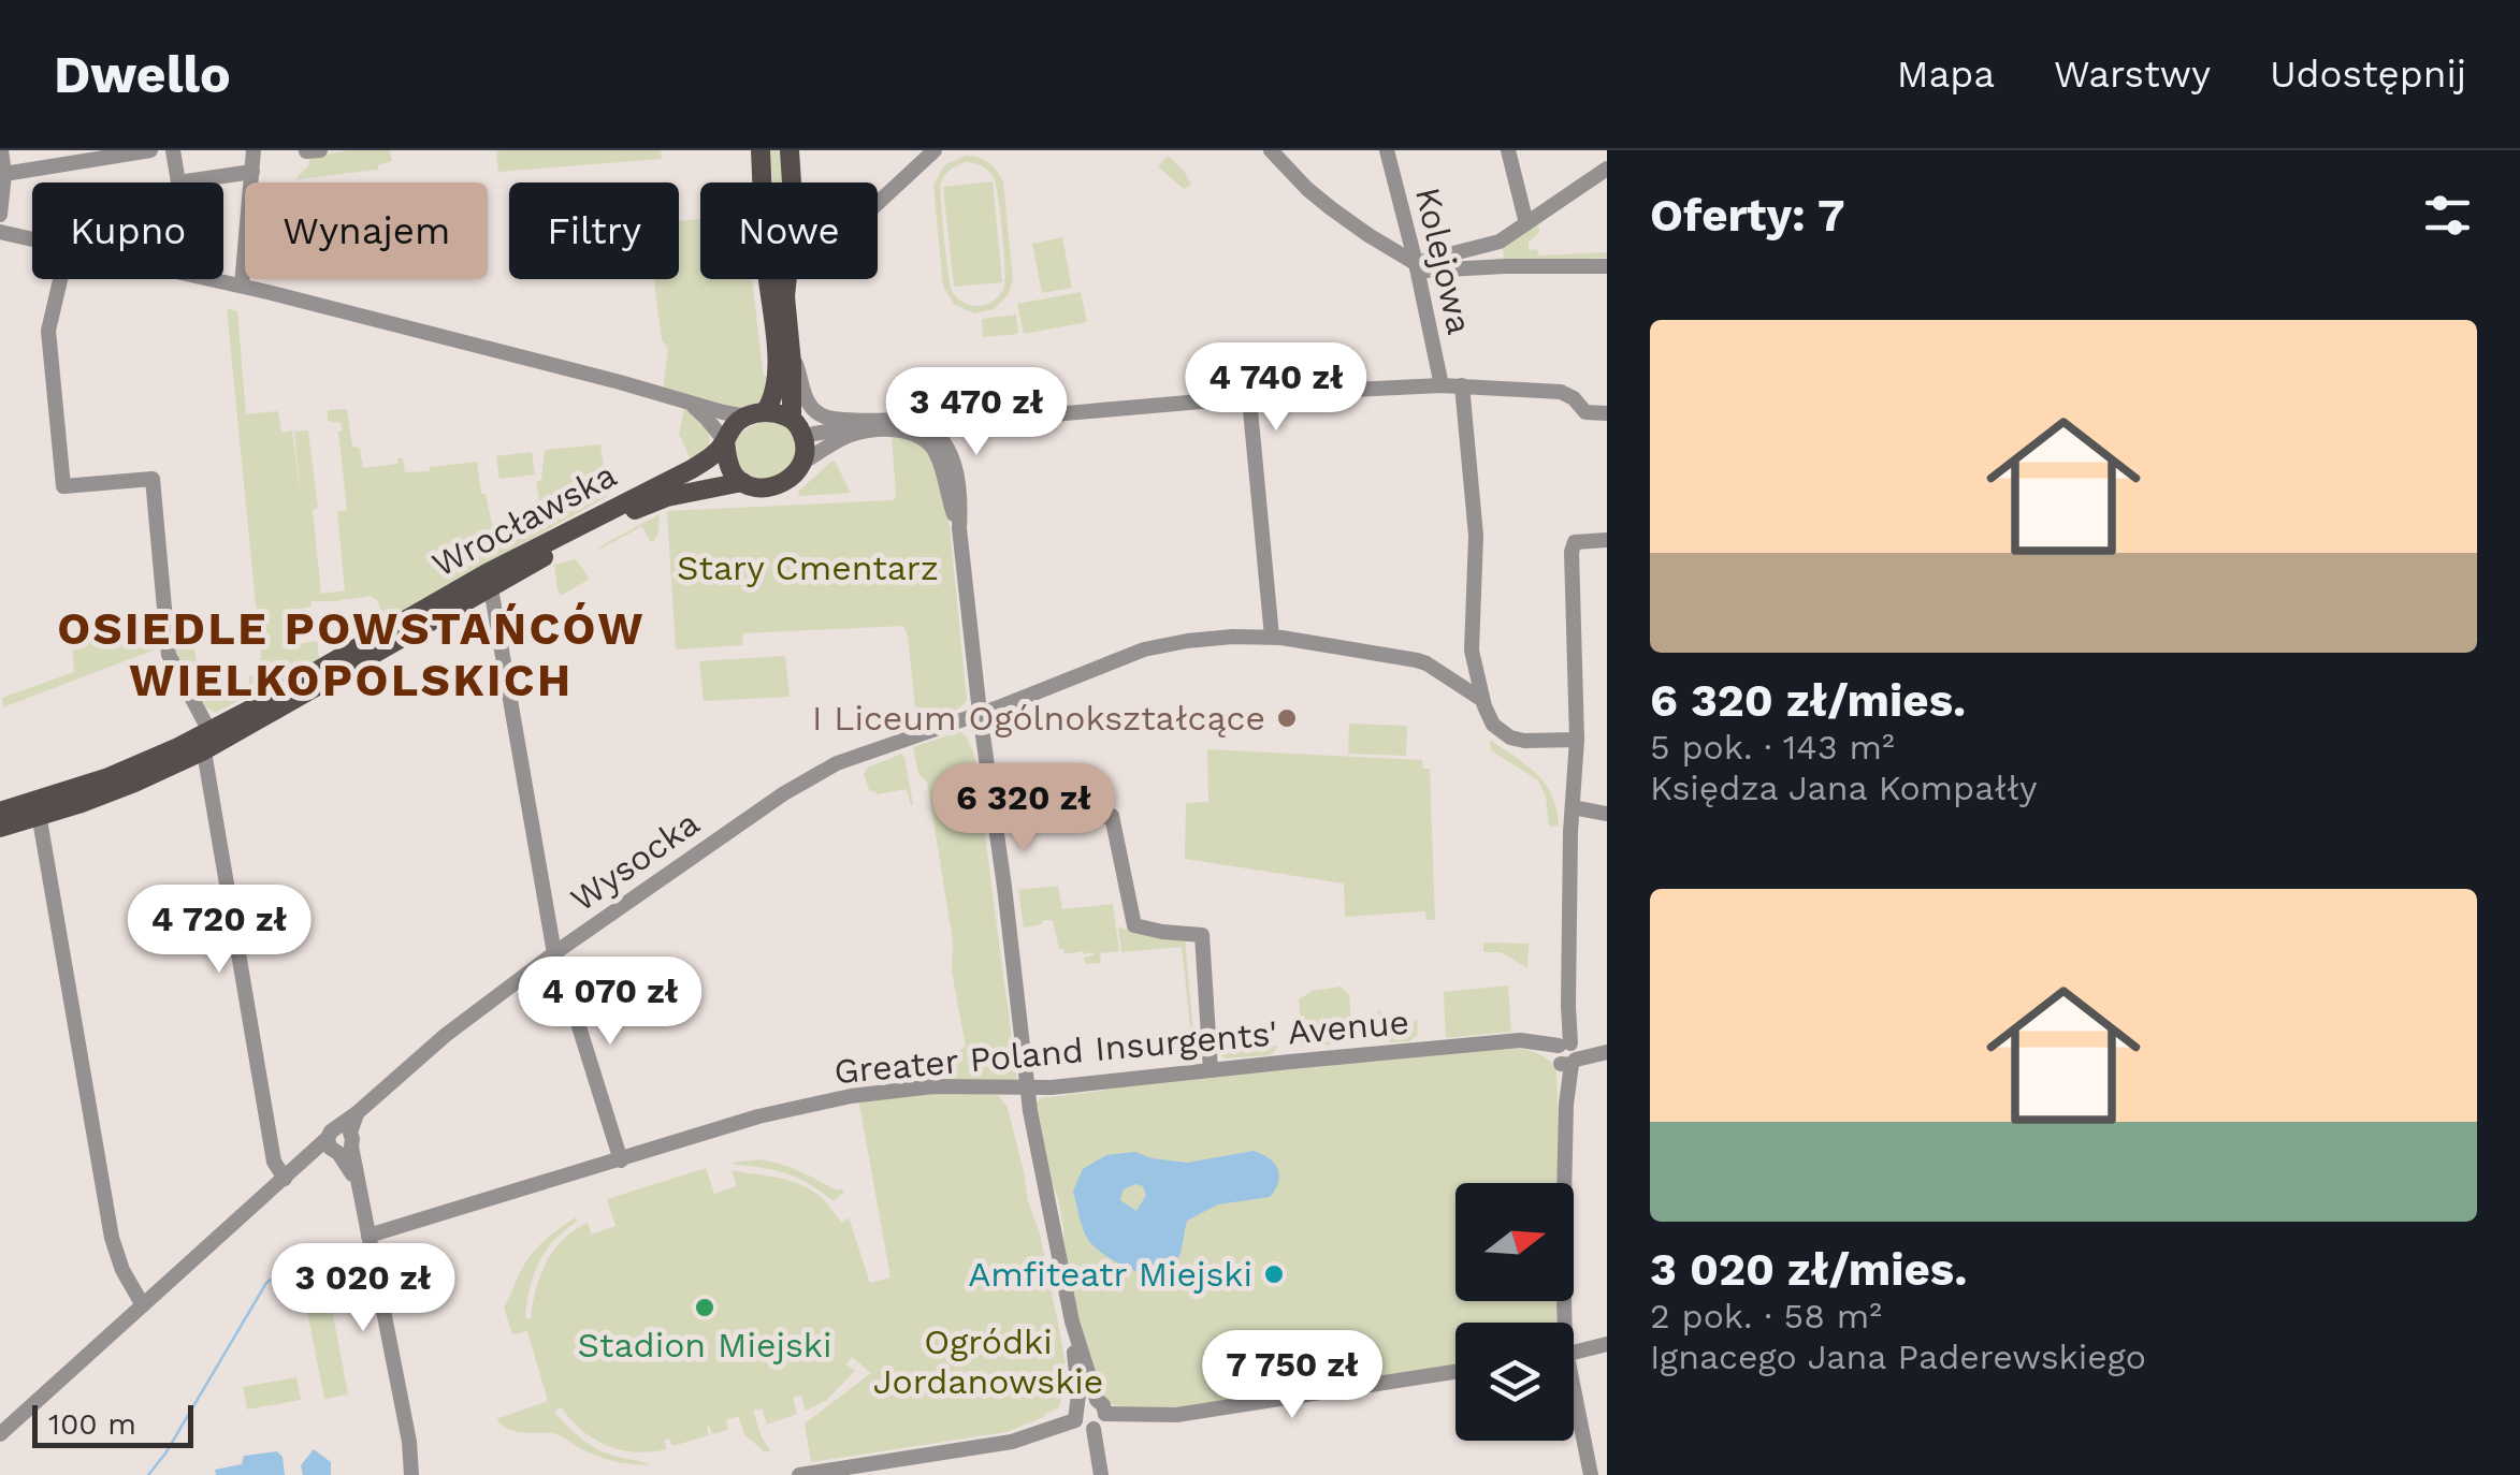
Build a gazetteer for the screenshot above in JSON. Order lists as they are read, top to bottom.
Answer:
{
  "streets": {
    "main road": ["Wrocławska"],
    "street": ["Kolejowa", "Wysocka", "Greater Poland Insurgents' Avenue"]
  },
  "districts": ["OSIEDLE POWSTAŃCÓW WIELKOPOLSKICH"],
  "parks": ["Stary Cmentarz", "Ogródki Jordanowskie"],
  "places": ["I Liceum Ogólnokształcące", "Amfiteatr Miejski", "Stadion Miejski"],
  "scale_bar": "100 m",
  "north": "right",
  "page": {
    "header": "Dwello",
    "nav": ["Mapa", "Warstwy", "Udostępnij"],
    "heading": "Oferty: 7",
    "chip": [
      "Kupno",
      "Wynajem",
      "Filtry",
      "Nowe"
    ],
    "list": [
      {
        "name": "6 320 zł/mies.",
        "note": "5 pok. · 143 m² · Księdza Jana Kompałły"
      },
      {
        "name": "3 020 zł/mies.",
        "note": "2 pok. · 58 m² · Ignacego Jana Paderewskiego"
      }
    ],
    "price": [
      "4 740 zł",
      "3 470 zł",
      "6 320 zł",
      "4 720 zł",
      "4 070 zł",
      "3 020 zł",
      "7 750 zł"
    ],
    "scale": "100 m"
  }
}
